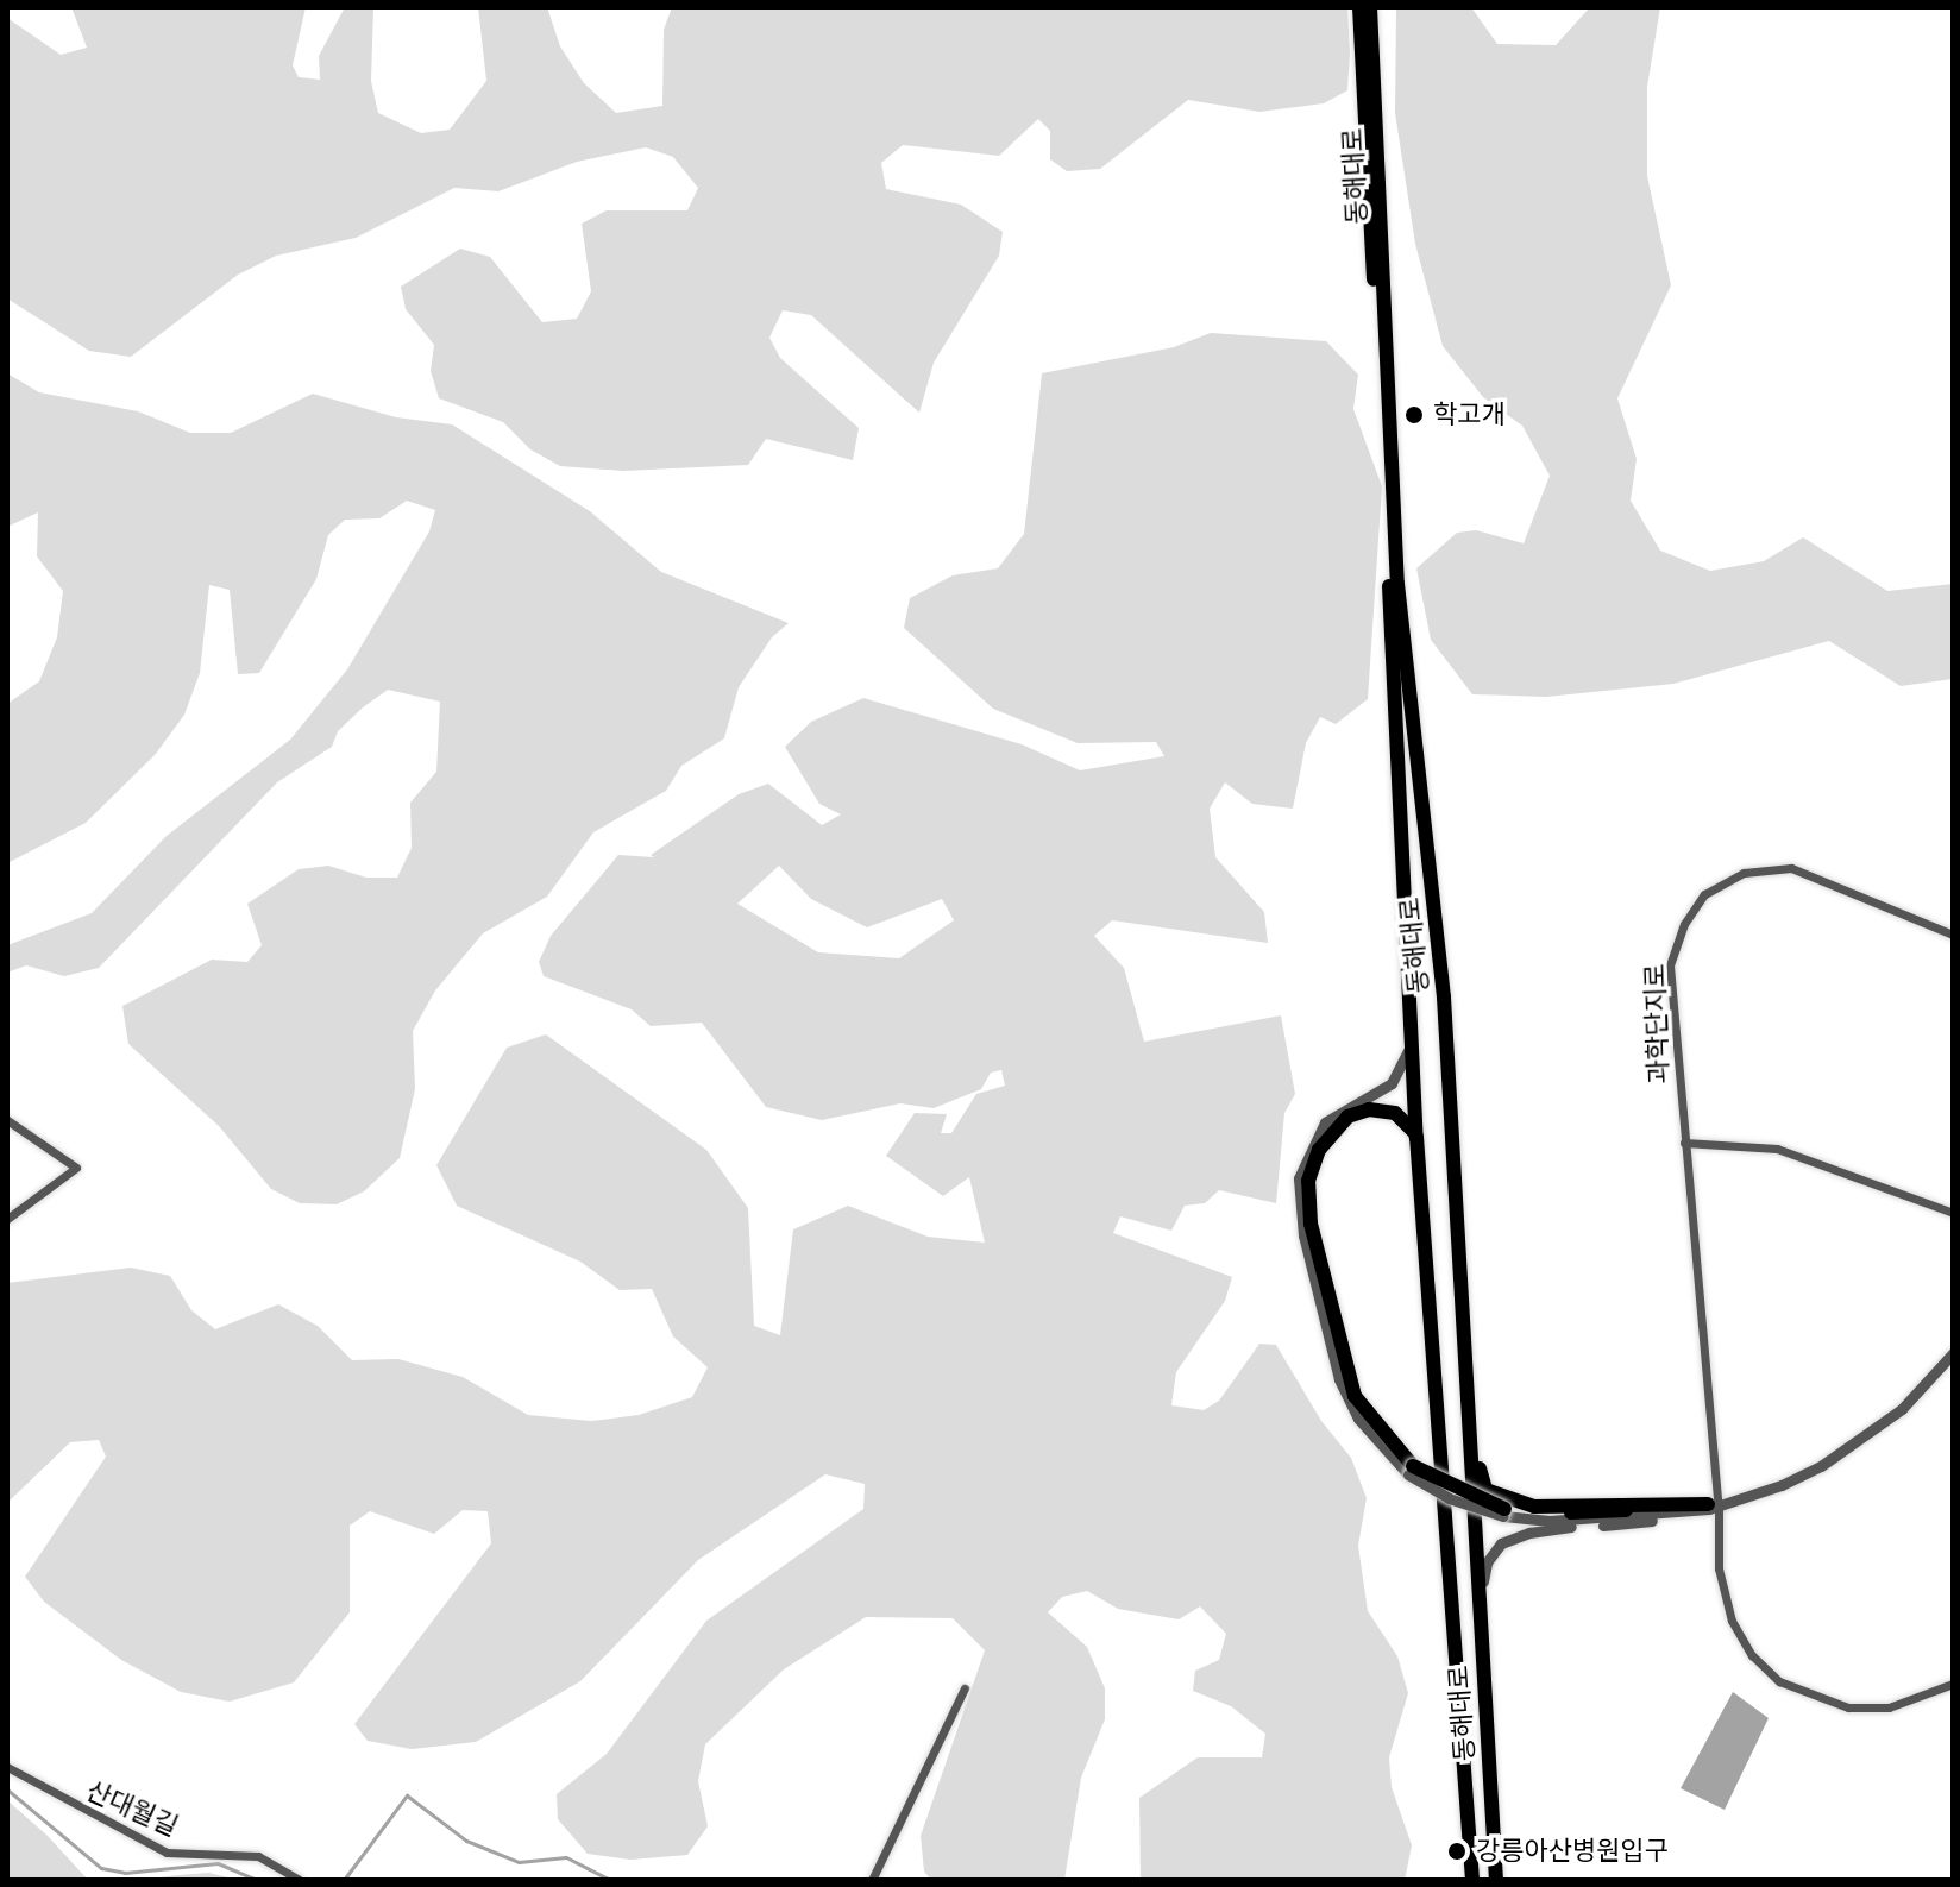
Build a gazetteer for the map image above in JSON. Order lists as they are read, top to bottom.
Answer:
{
  "streets": {
    "highway": ["동해대로"],
    "street": ["과학단지로", "산대월길"]
  },
  "places": ["학고개", "강릉아산병원입구"]
}
